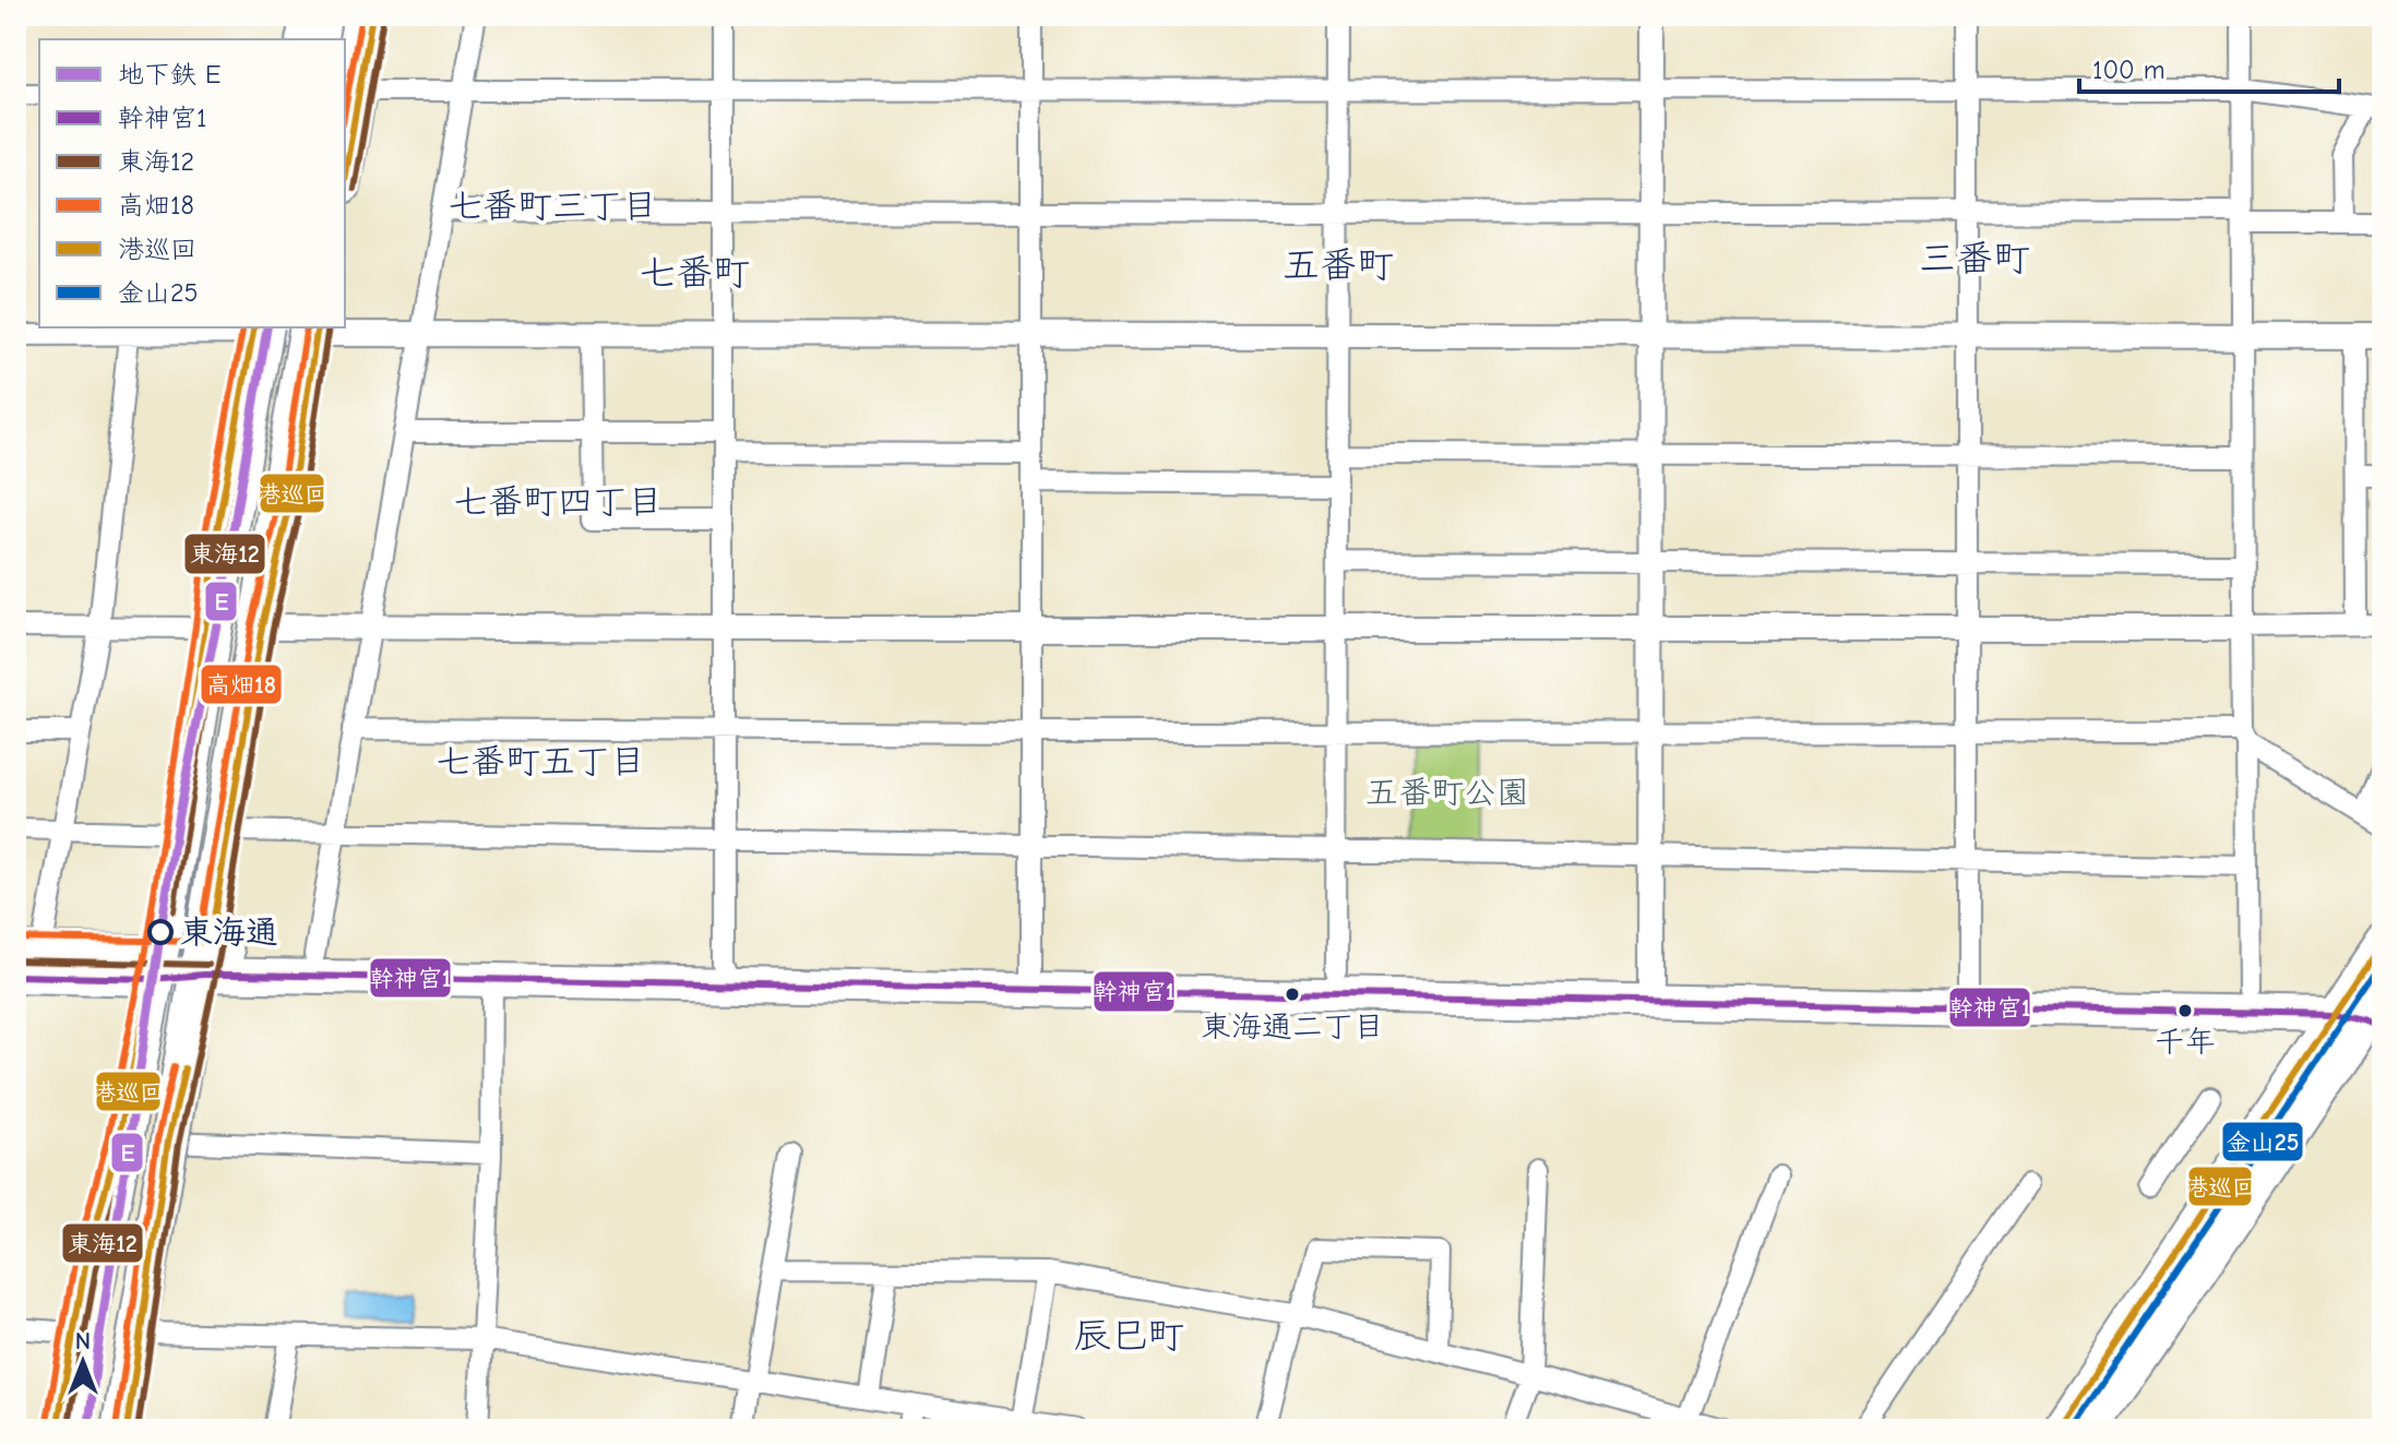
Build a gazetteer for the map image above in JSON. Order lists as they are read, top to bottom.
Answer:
{
  "districts": [
    "七番町三丁目",
    "三番町",
    "五番町",
    "七番町",
    "七番町四丁目",
    "七番町五丁目",
    "辰巳町"
  ],
  "parks": ["五番町公園"],
  "places": ["東海通", "東海通二丁目", "千年"],
  "lines": [
    "transit line 高畑18",
    "transit line 港巡回",
    "transit line 東海12",
    "metro line E",
    "transit line 金山25",
    "transit line 幹神宮1"
  ],
  "legend": [
    "地下鉄 E",
    "幹神宮1",
    "東海12",
    "高畑18",
    "港巡回",
    "金山25"
  ],
  "scale_bar": "100 m",
  "north": "top"
}
